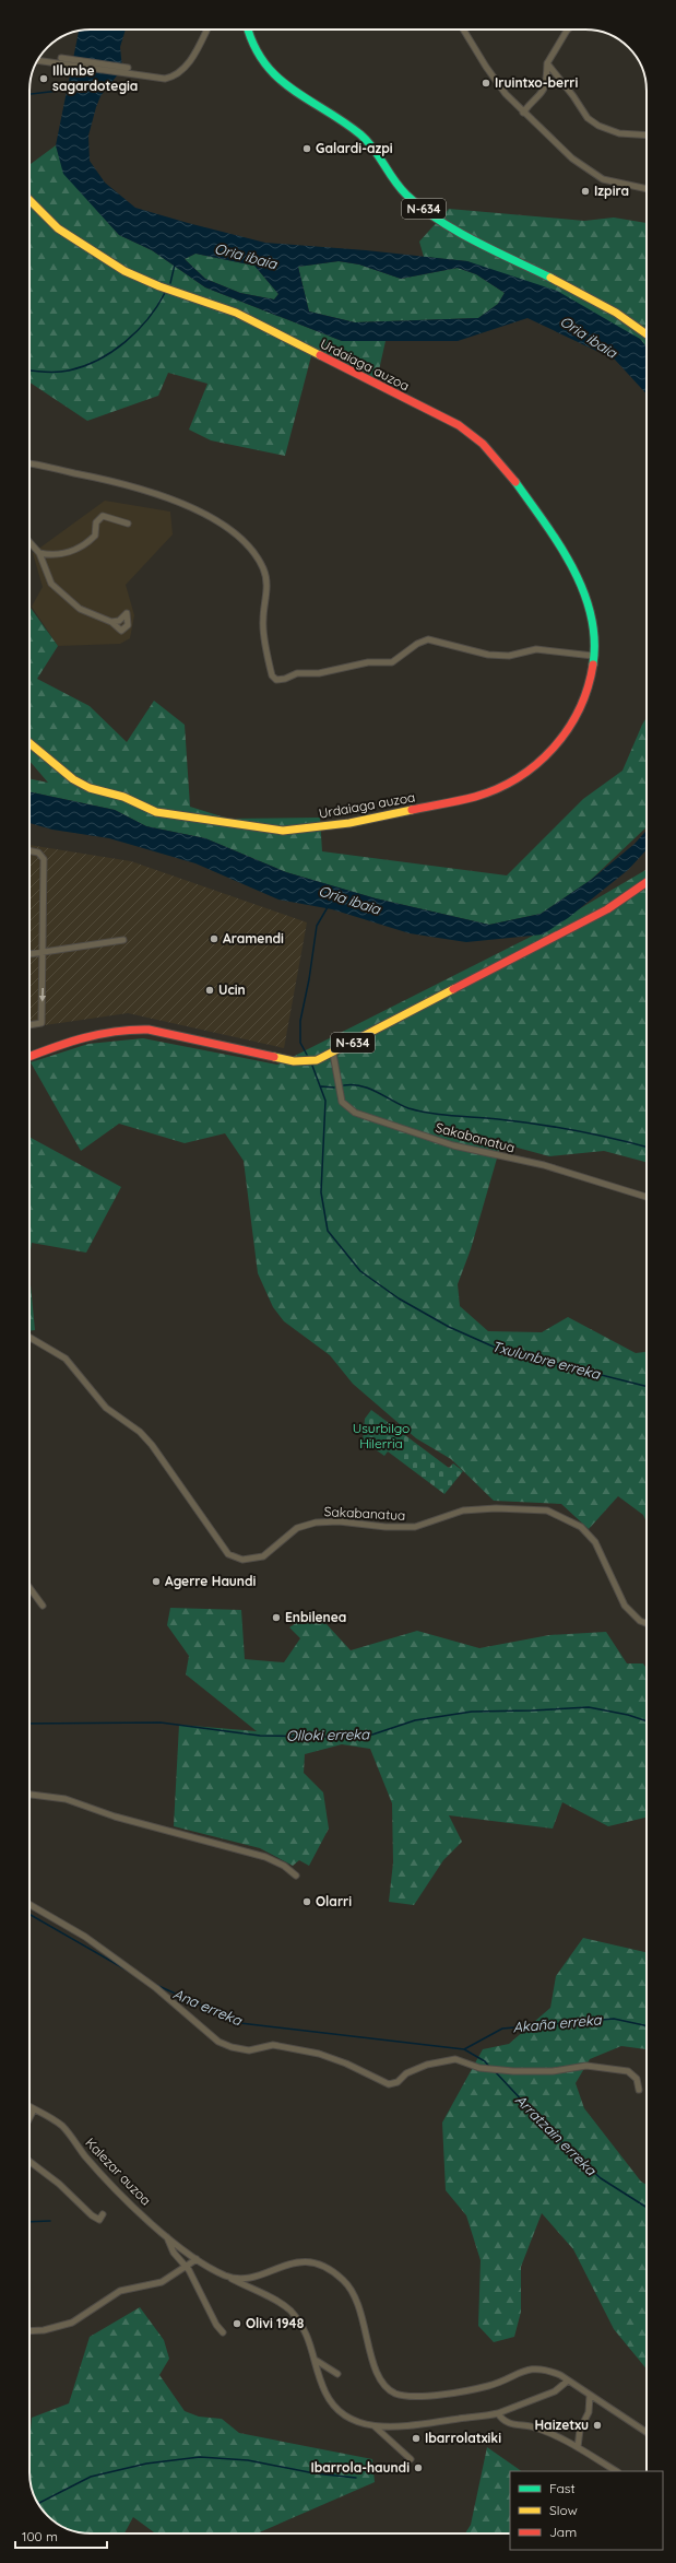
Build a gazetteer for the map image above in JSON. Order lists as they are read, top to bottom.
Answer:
{
  "streets": {
    "main road": ["N-634", "Urdaiaga auzoa"],
    "street": ["Sakabanatua", "Kalezar auzoa"]
  },
  "crossings": [
    ["N-634", "Sakabanatua"]
  ],
  "water": [
    "Oria ibaia",
    "Txulunbre erreka",
    "Olloki erreka",
    "Ana erreka",
    "Akaña erreka",
    "Arratzain erreka"
  ],
  "parks": ["Usurbilgo Hilerria"],
  "places": [
    "Illunbe sagardotegia",
    "Iruintxo-berri",
    "Galardi-azpi",
    "Izpira",
    "Aramendi",
    "Ucin",
    "Agerre Haundi",
    "Enbilenea",
    "Olarri",
    "Olivi 1948",
    "Haizetxu",
    "Ibarrolatxiki",
    "Ibarrola-haundi"
  ],
  "legend": ["Fast", "Slow", "Jam"],
  "scale_bar": "100 m"
}
